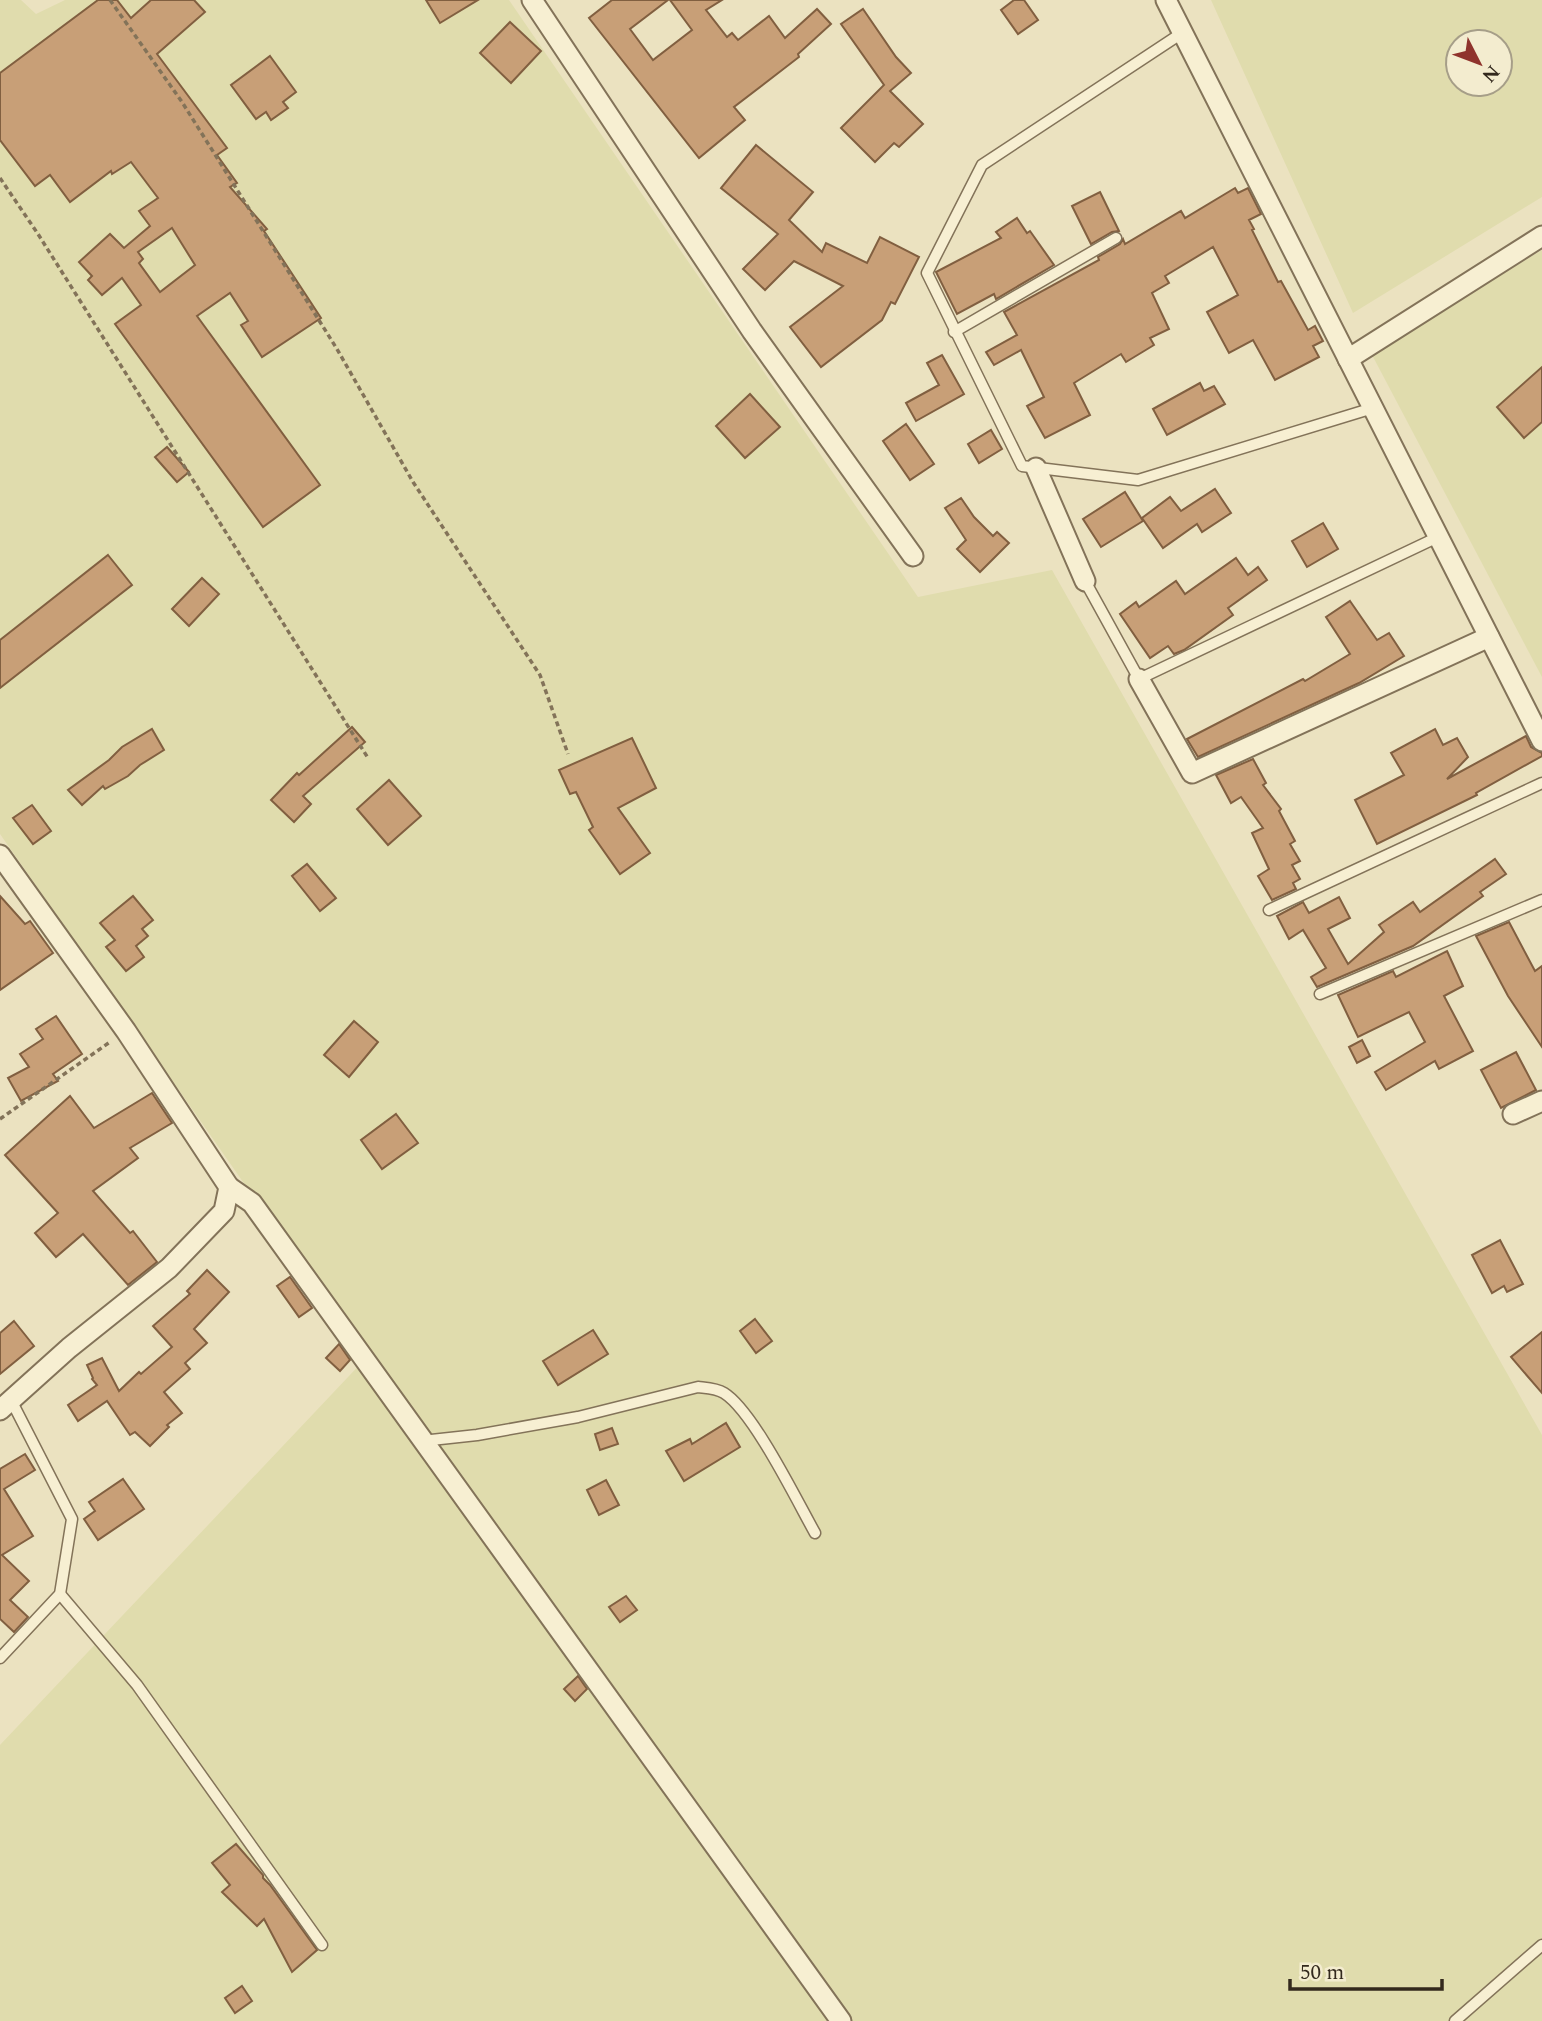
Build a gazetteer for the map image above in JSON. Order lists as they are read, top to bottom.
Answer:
{
  "scale_bar": "50 m",
  "north": "bottom right"
}
